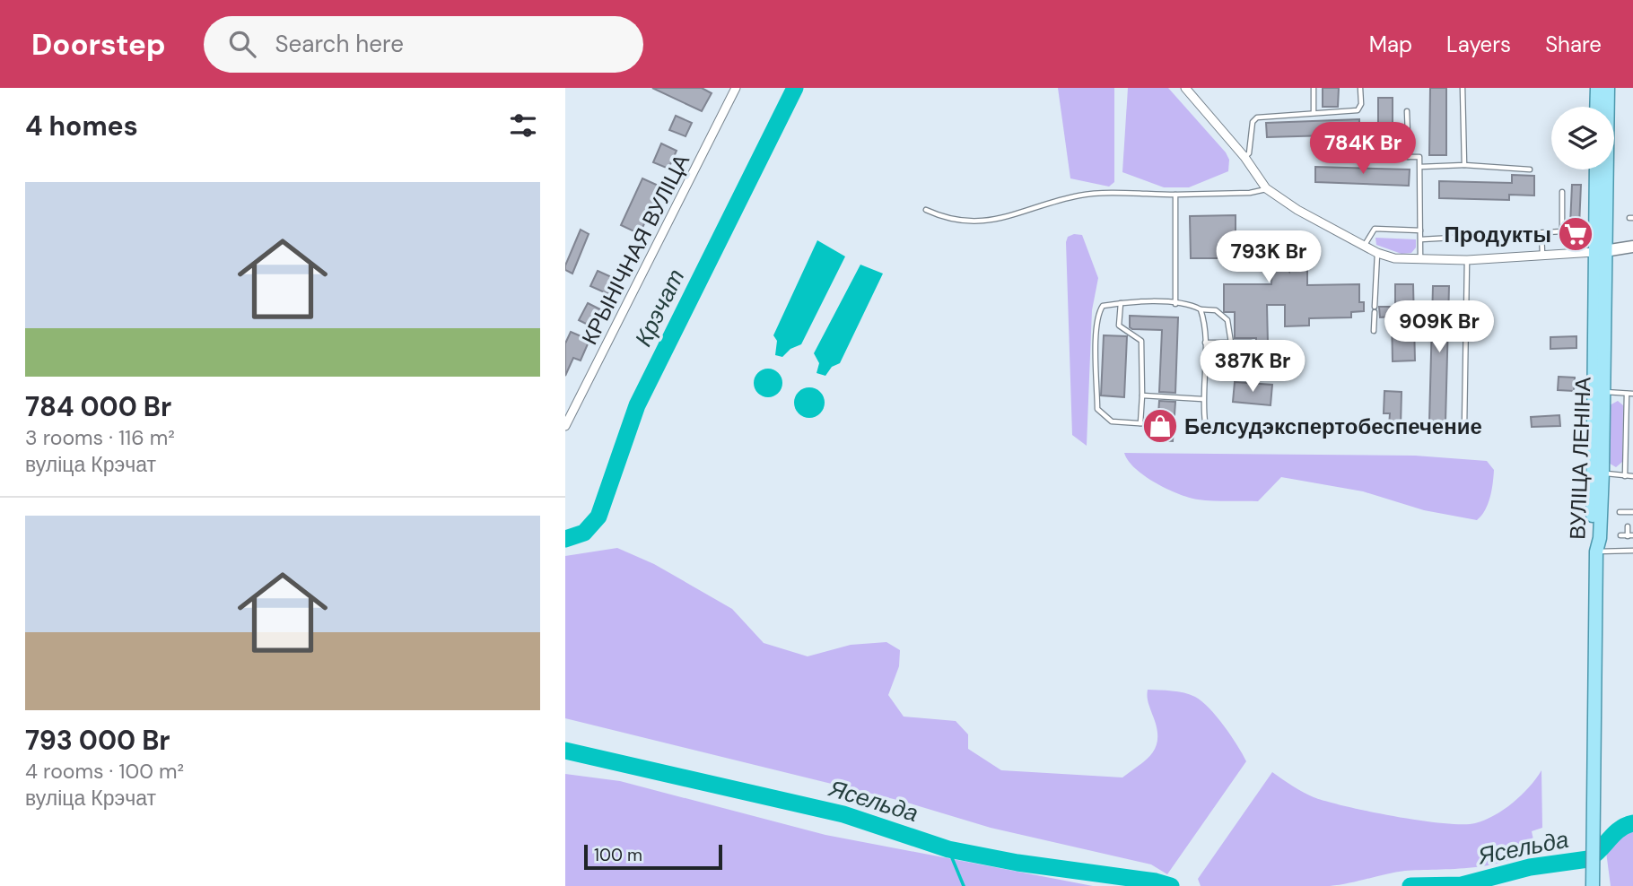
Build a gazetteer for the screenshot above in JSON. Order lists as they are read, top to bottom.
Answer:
{
  "streets": {
    "main road": ["ВУЛІЦА ЛЕНІНА"],
    "street": ["КРЫНІЧНАЯ ВУЛІЦА"]
  },
  "water": ["Крэчат", "Ясельда"],
  "places": {
    "supermarket": ["Продукты"],
    "shop": ["Белсудэкспертобеспечение"]
  },
  "scale_bar": "100 m",
  "page": {
    "header": "Doorstep",
    "search": "Search here",
    "nav": ["Map", "Layers", "Share"],
    "heading": "4 homes",
    "price": [
      "784K Br",
      "793K Br",
      "909K Br",
      "387K Br"
    ],
    "list": [
      {
        "name": "784 000 Br",
        "note": "3 rooms · 116 m² · вуліца Крэчат"
      },
      {
        "name": "793 000 Br",
        "note": "4 rooms · 100 m² · вуліца Крэчат"
      }
    ],
    "scale": "100 m"
  }
}
